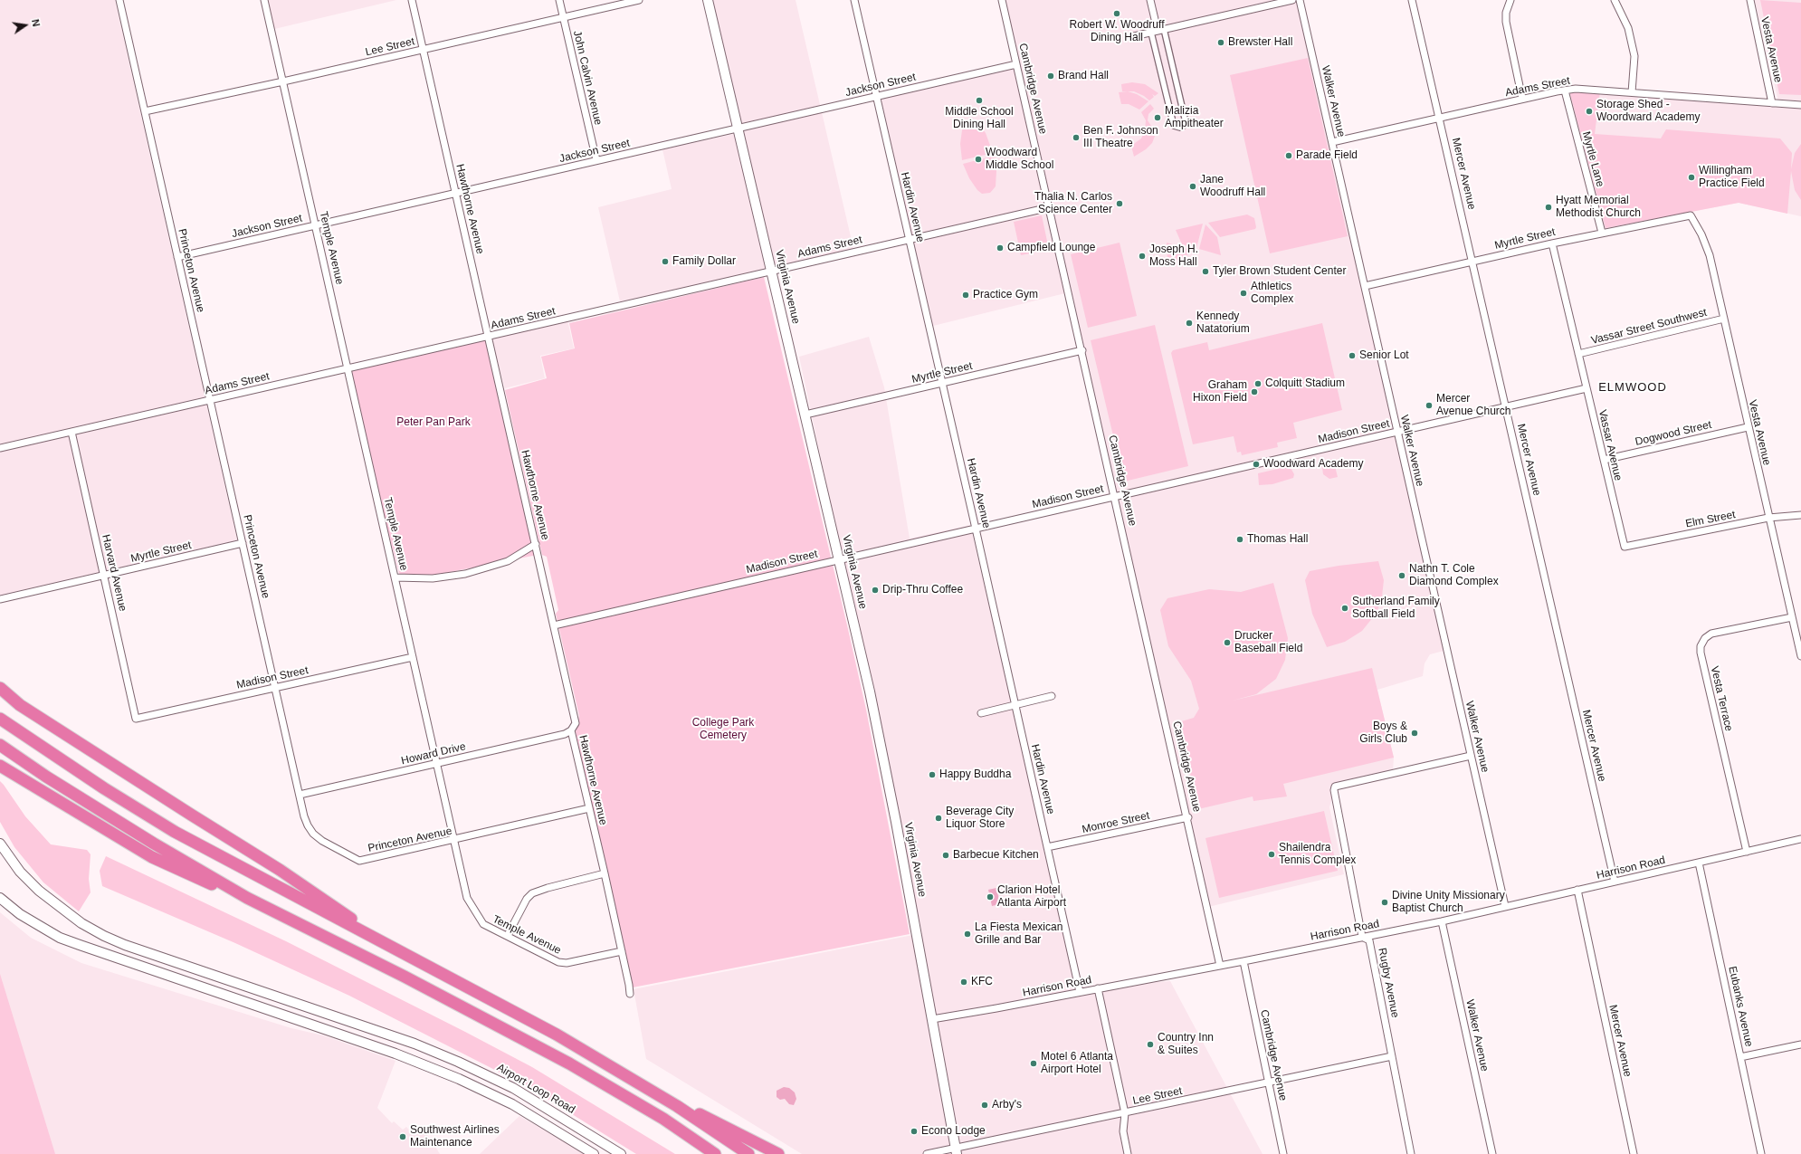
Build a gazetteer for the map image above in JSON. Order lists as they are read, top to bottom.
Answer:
{
  "streets": {
    "main road": ["Virginia Avenue", "Airport Loop Road"],
    "street": [
      "Lee Street",
      "Vesta Avenue",
      "John Calvin Avenue",
      "Jackson Street",
      "Adams Street",
      "Cambridge Avenue",
      "Walker Avenue",
      "Myrtle Lane",
      "Mercer Avenue",
      "Hardin Avenue",
      "Hawthorne Avenue",
      "Myrtle Street",
      "Temple Avenue",
      "Princeton Avenue",
      "Vassar Street Southwest",
      "Madison Street",
      "Dogwood Street",
      "Vassar Avenue",
      "Elm Street",
      "Harvard Avenue",
      "Vesta Terrace",
      "Howard Drive",
      "Monroe Street",
      "Harrison Road",
      "Rugby Avenue",
      "Eubanks Avenue"
    ]
  },
  "crossings": [
    ["Lee Street", "John Calvin Avenue"],
    ["Lee Street", "Cambridge Avenue"],
    ["Lee Street", "Hawthorne Avenue"],
    ["Lee Street", "Temple Avenue"],
    ["Lee Street", "Princeton Avenue"],
    ["Lee Street", "Virginia Avenue"],
    ["Lee Street", "Rugby Avenue"],
    ["Vesta Avenue", "Adams Street"],
    ["Vesta Avenue", "Myrtle Street"],
    ["Vesta Avenue", "Vassar Street Southwest"],
    ["Vesta Avenue", "Dogwood Street"],
    ["Vesta Avenue", "Elm Street"],
    ["Vesta Avenue", "Vesta Terrace"],
    ["John Calvin Avenue", "Jackson Street"],
    ["Jackson Street", "Cambridge Avenue"],
    ["Jackson Street", "Hardin Avenue"],
    ["Jackson Street", "Hawthorne Avenue"],
    ["Jackson Street", "Temple Avenue"],
    ["Jackson Street", "Princeton Avenue"],
    ["Jackson Street", "Virginia Avenue"],
    ["Adams Street", "Cambridge Avenue"],
    ["Adams Street", "Walker Avenue"],
    ["Adams Street", "Myrtle Lane"],
    ["Adams Street", "Mercer Avenue"],
    ["Adams Street", "Hardin Avenue"],
    ["Adams Street", "Hawthorne Avenue"],
    ["Adams Street", "Temple Avenue"],
    ["Adams Street", "Princeton Avenue"],
    ["Adams Street", "Virginia Avenue"],
    ["Adams Street", "Harvard Avenue"],
    ["Cambridge Avenue", "Myrtle Street"],
    ["Cambridge Avenue", "Madison Street"],
    ["Cambridge Avenue", "Monroe Street"],
    ["Cambridge Avenue", "Harrison Road"],
    ["Walker Avenue", "Myrtle Street"],
    ["Walker Avenue", "Madison Street"],
    ["Walker Avenue", "Harrison Road"],
    ["Walker Avenue", "Rugby Avenue"],
    ["Myrtle Lane", "Myrtle Street"],
    ["Mercer Avenue", "Myrtle Street"],
    ["Mercer Avenue", "Madison Street"],
    ["Mercer Avenue", "Harrison Road"],
    ["Hardin Avenue", "Myrtle Street"],
    ["Hardin Avenue", "Madison Street"],
    ["Hardin Avenue", "Monroe Street"],
    ["Hardin Avenue", "Harrison Road"],
    ["Hawthorne Avenue", "Temple Avenue"],
    ["Hawthorne Avenue", "Princeton Avenue"],
    ["Hawthorne Avenue", "Madison Street"],
    ["Hawthorne Avenue", "Howard Drive"],
    ["Myrtle Street", "Princeton Avenue"],
    ["Myrtle Street", "Virginia Avenue"],
    ["Myrtle Street", "Vassar Avenue"],
    ["Myrtle Street", "Harvard Avenue"],
    ["Temple Avenue", "Princeton Avenue"],
    ["Temple Avenue", "Madison Street"],
    ["Temple Avenue", "Howard Drive"],
    ["Princeton Avenue", "Madison Street"],
    ["Princeton Avenue", "Howard Drive"],
    ["Virginia Avenue", "Madison Street"],
    ["Virginia Avenue", "Harrison Road"],
    ["Vassar Street Southwest", "Vassar Avenue"],
    ["Madison Street", "Vassar Avenue"],
    ["Madison Street", "Harvard Avenue"],
    ["Dogwood Street", "Vassar Avenue"],
    ["Vassar Avenue", "Elm Street"],
    ["Vesta Terrace", "Harrison Road"],
    ["Harrison Road", "Rugby Avenue"],
    ["Harrison Road", "Eubanks Avenue"]
  ],
  "districts": ["ELMWOOD"],
  "parks": ["Peter Pan Park", "College Park Cemetery"],
  "places": [
    "Robert W. Woodruff Dining Hall",
    "Brewster Hall",
    "Brand Hall",
    "Middle School Dining Hall",
    "Storage Shed - Woordward Academy",
    "Malizia Ampitheater",
    "Ben F. Johnson III Theatre",
    "Parade Field",
    "Woodward Middle School",
    "Willingham Practice Field",
    "Jane Woodruff Hall",
    "Thalia N. Carlos Science Center",
    "Hyatt Memorial Methodist Church",
    "Campfield Lounge",
    "Joseph H. Moss Hall",
    "Family Dollar",
    "Tyler Brown Student Center",
    "Athletics Complex",
    "Practice Gym",
    "Kennedy Natatorium",
    "Senior Lot",
    "Colquitt Stadium",
    "Graham Hixon Field",
    "Mercer Avenue Church",
    "Woodward Academy",
    "Thomas Hall",
    "Nathn T. Cole Diamond Complex",
    "Drip-Thru Coffee",
    "Sutherland Family Softball Field",
    "Drucker Baseball Field",
    "Boys & Girls Club",
    "Happy Buddha",
    "Beverage City Liquor Store",
    "Shailendra Tennis Complex",
    "Barbecue Kitchen",
    "Clarion Hotel Atlanta Airport",
    "Divine Unity Missionary Baptist Church",
    "La Fiesta Mexican Grille and Bar",
    "KFC",
    "Country Inn & Suites",
    "Motel 6 Atlanta Airport Hotel",
    "Arby's",
    "Econo Lodge",
    "Southwest Airlines Maintenance"
  ],
  "north": "right"
}
